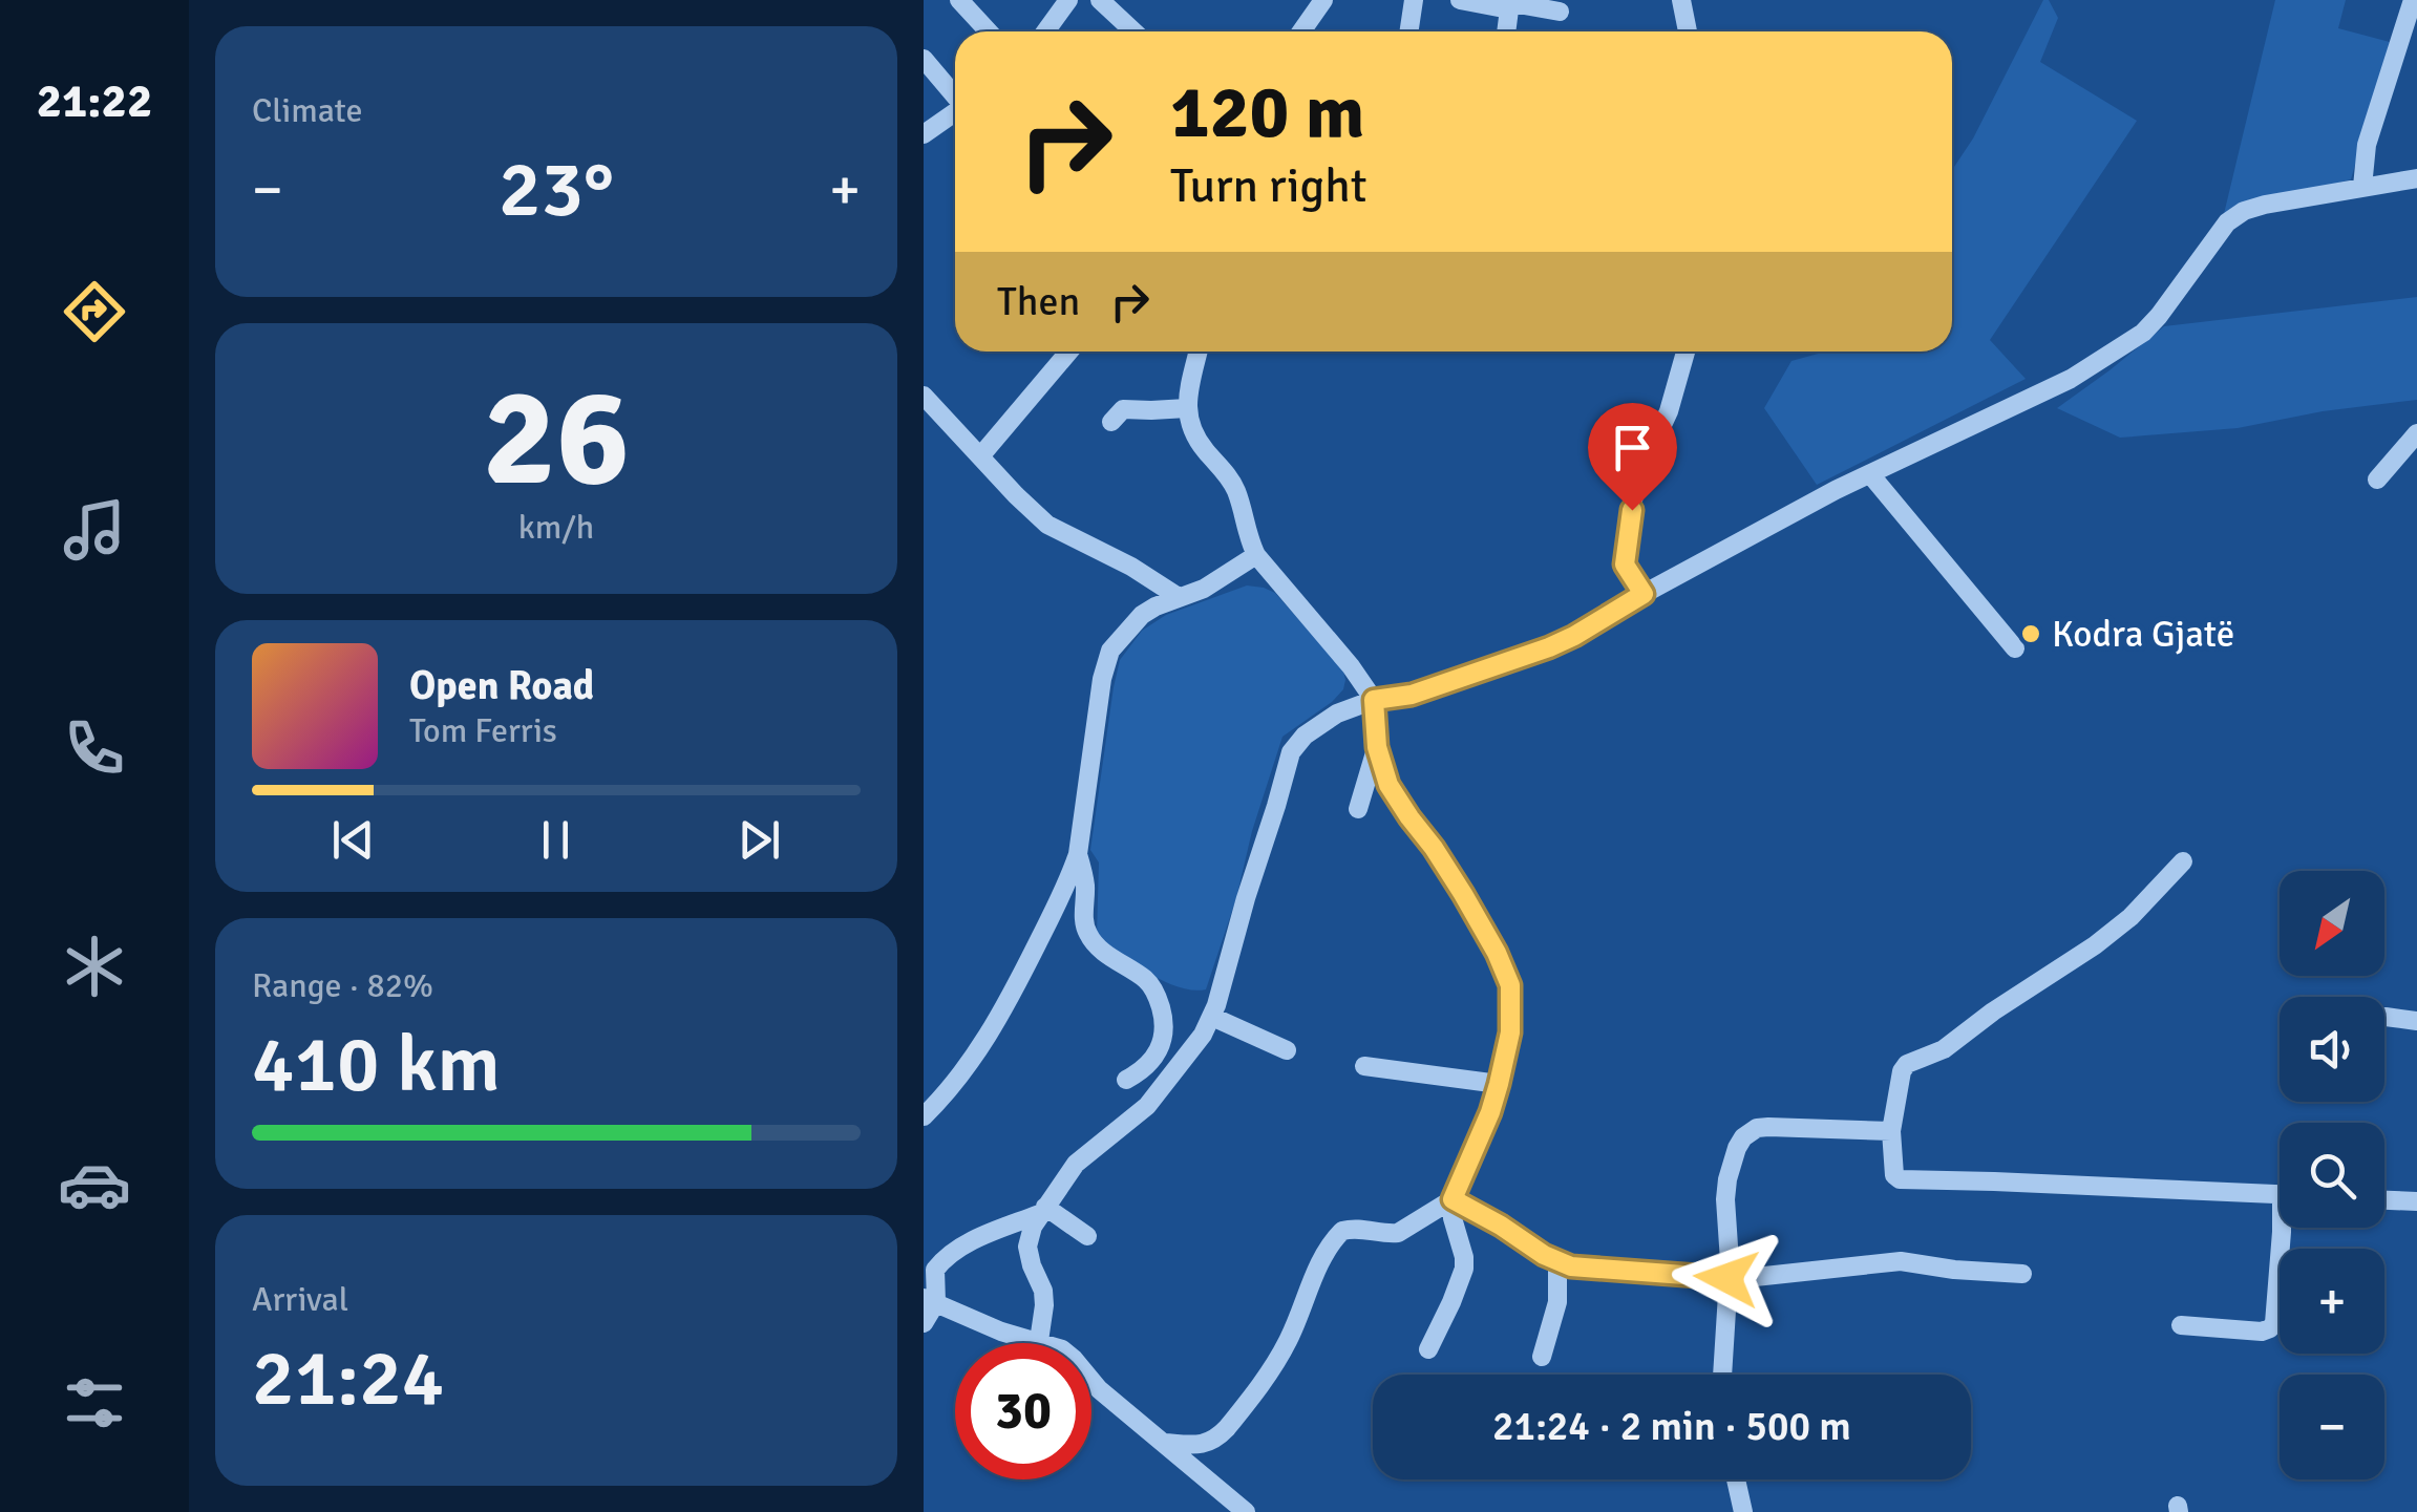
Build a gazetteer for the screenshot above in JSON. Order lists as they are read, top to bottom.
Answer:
{
  "places": ["Kodra Gjatë"],
  "north": "bottom left",
  "page": {
    "tabs": "21:22",
    "tile": [
      "Climate",
      ["26", "km/h"],
      ["Range · 82%", "410 km"],
      ["Arrival", "21:24"]
    ],
    "turn": ["120 m", "Turn right"],
    "heat": ["−", "23°", "+"],
    "then": "Then",
    "song": ["Open Road", "Tom Ferris"],
    "map_buttons": ["+", "−"],
    "limit": "30",
    "trip": "21:24 · 2 min · 500 m"
  }
}
